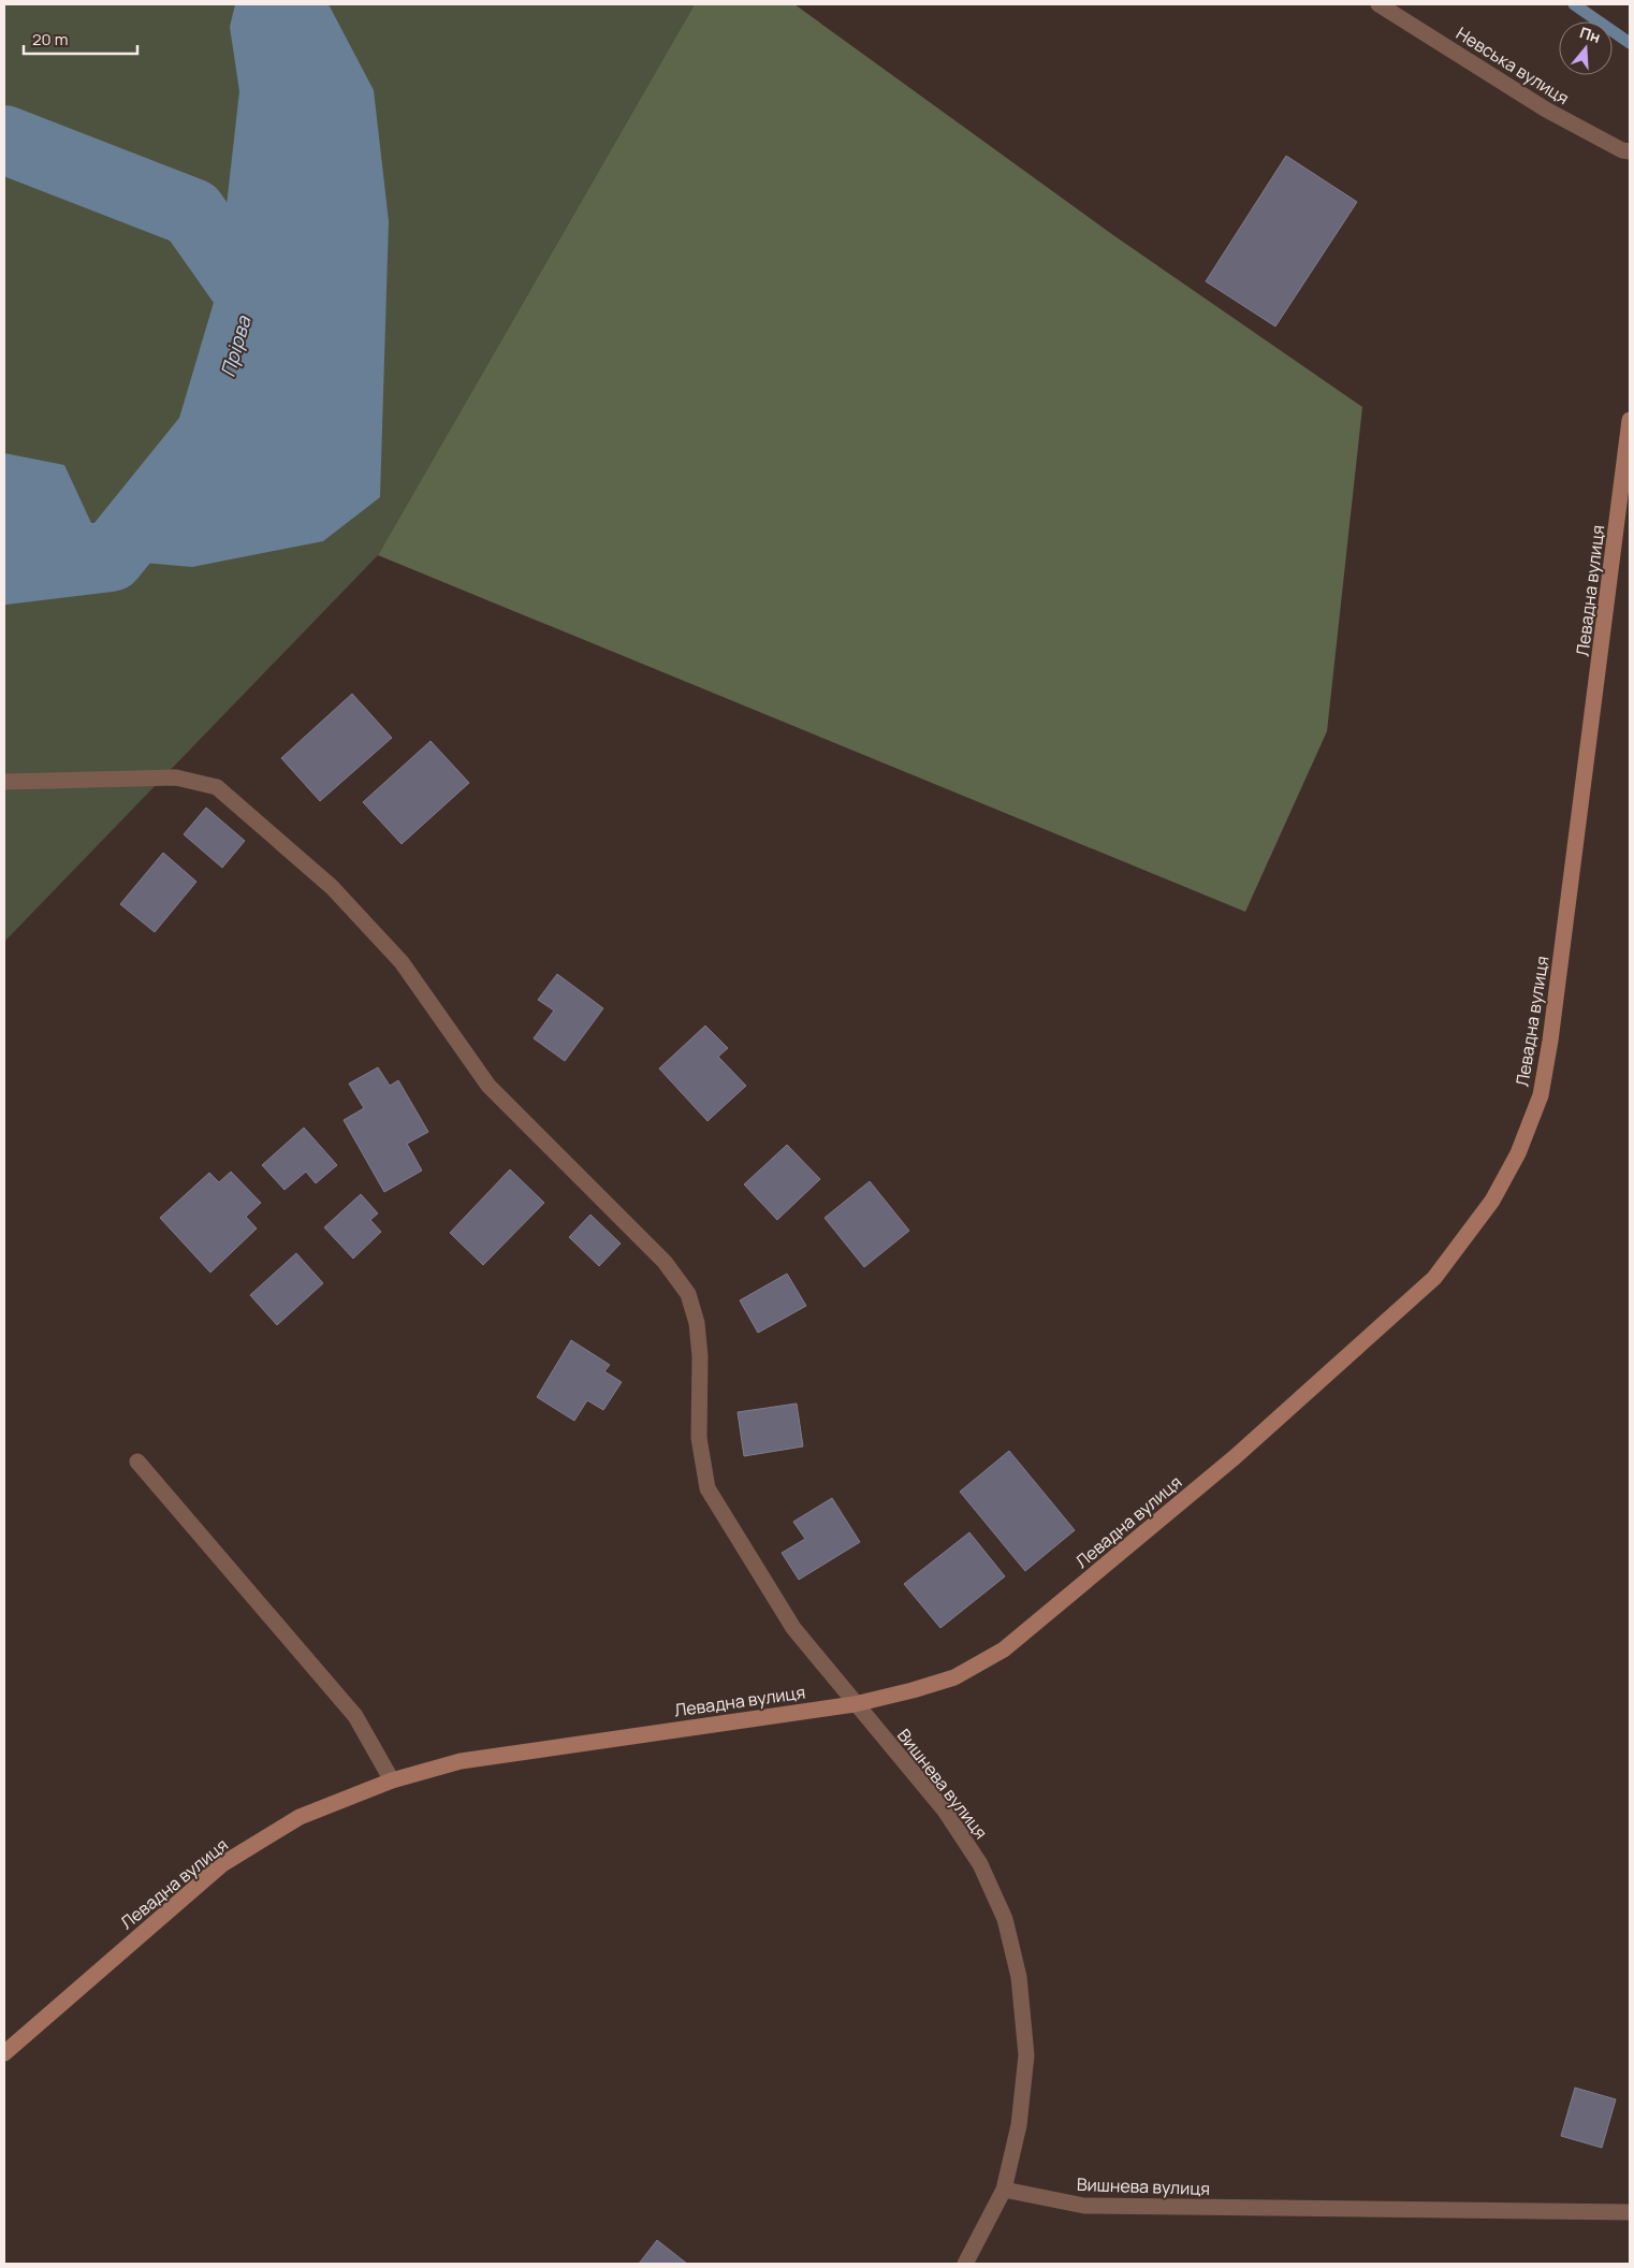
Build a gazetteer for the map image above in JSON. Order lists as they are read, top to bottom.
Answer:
{
  "streets": {
    "street": ["Невська вулиця", "Левадна вулиця", "Вишнева вулиця"]
  },
  "crossings": [
    ["Левадна вулиця", "Вишнева вулиця"]
  ],
  "water": ["Прірва"],
  "scale_bar": "20 m",
  "north": "top"
}
